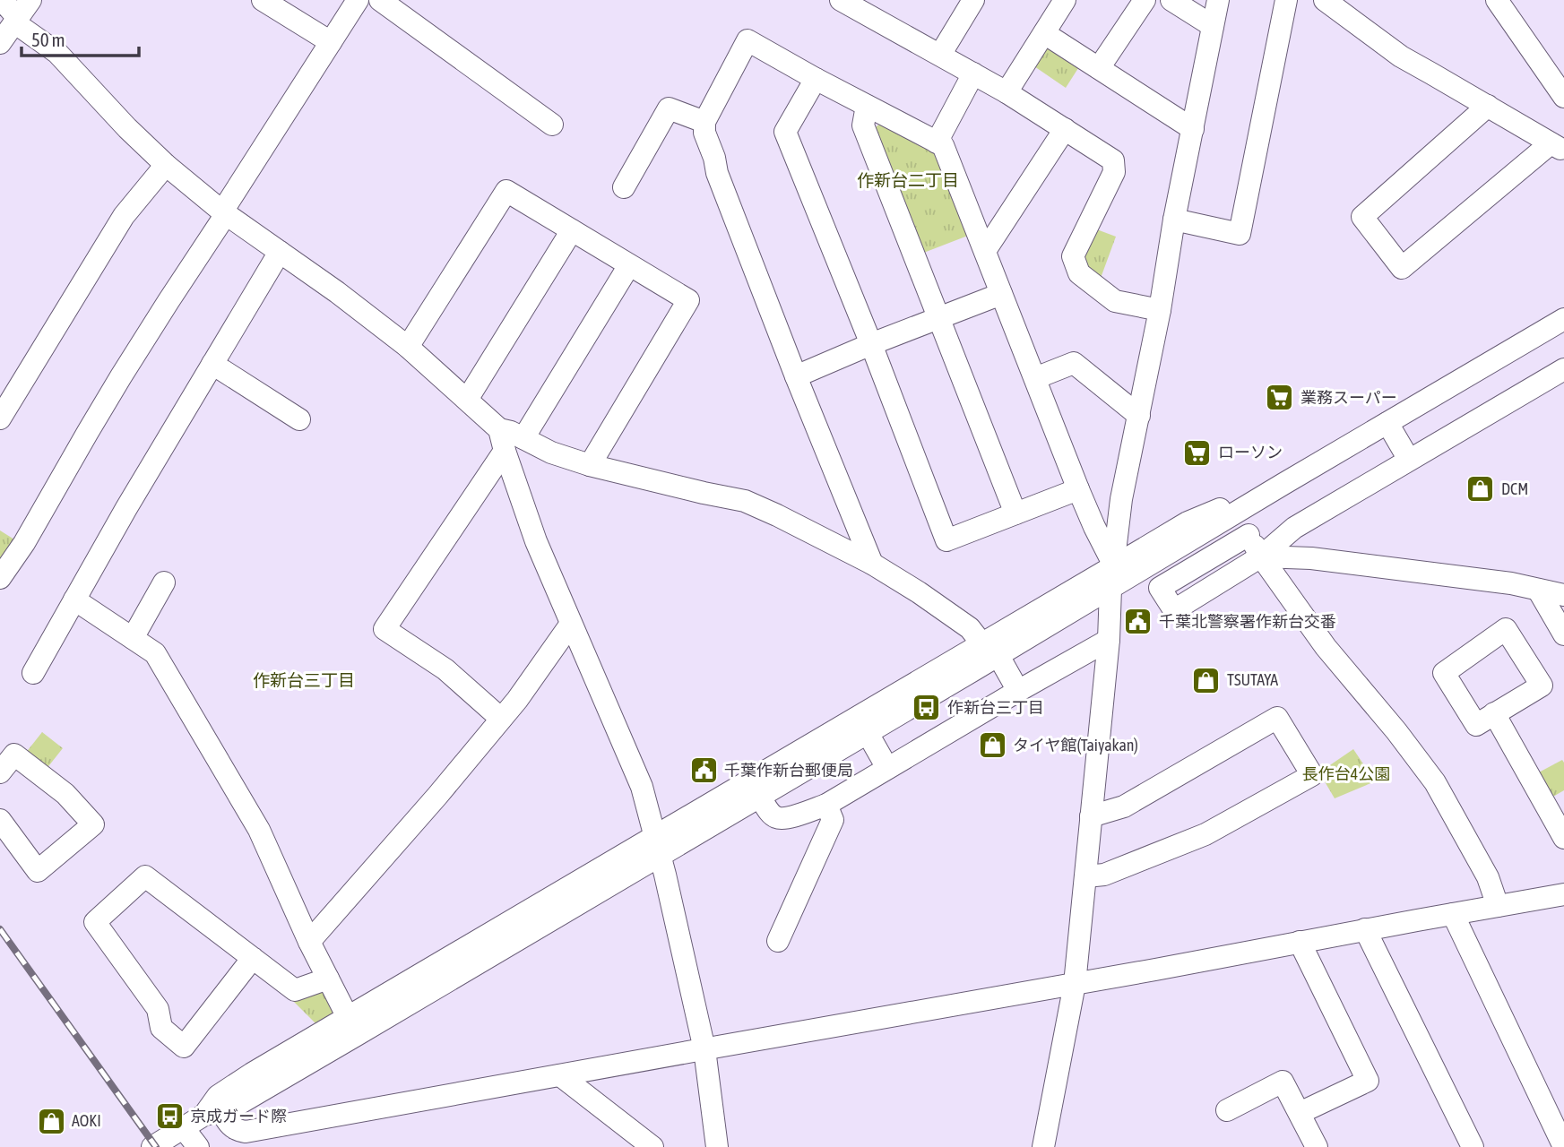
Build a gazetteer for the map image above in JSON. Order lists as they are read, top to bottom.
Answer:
{
  "districts": ["作新台二丁目", "作新台三丁目"],
  "parks": ["長作台4公園"],
  "places": {
    "supermarket": ["業務スーパー", "ローソン"],
    "shop": [
      "DCM",
      "TSUTAYA",
      "タイヤ館(Taiyakan)",
      "AOKI"
    ],
    "public building": ["千葉北警察署作新台交番", "千葉作新台郵便局"],
    "bus stop": ["作新台三丁目", "京成ガード際"]
  },
  "scale_bar": "50 m"
}
